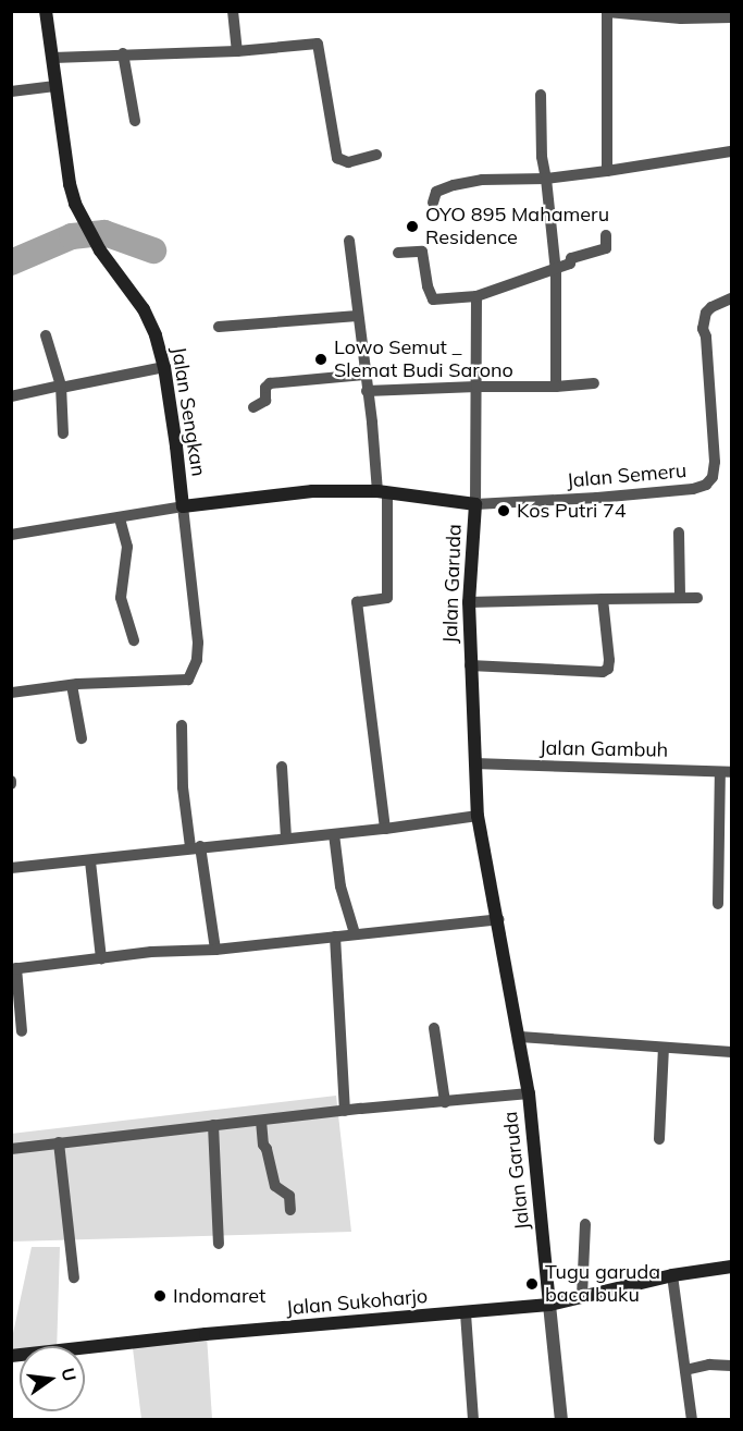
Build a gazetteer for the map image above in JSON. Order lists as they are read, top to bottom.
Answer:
{
  "streets": {
    "main road": ["Jalan Sengkan", "Jalan Garuda", "Jalan Sukoharjo"],
    "street": ["Jalan Semeru", "Jalan Gambuh"]
  },
  "crossings": [
    ["Jalan Sengkan", "Jalan Garuda"],
    ["Jalan Semeru", "Jalan Garuda"],
    ["Jalan Garuda", "Jalan Gambuh"],
    ["Jalan Garuda", "Jalan Sukoharjo"]
  ],
  "places": [
    "OYO 895 Mahameru Residence",
    "Lowo Semut _ Slemat Budi Sarono",
    "Kos Putri 74",
    "Tugu garuda baca buku",
    "Indomaret"
  ],
  "north": "right"
}
